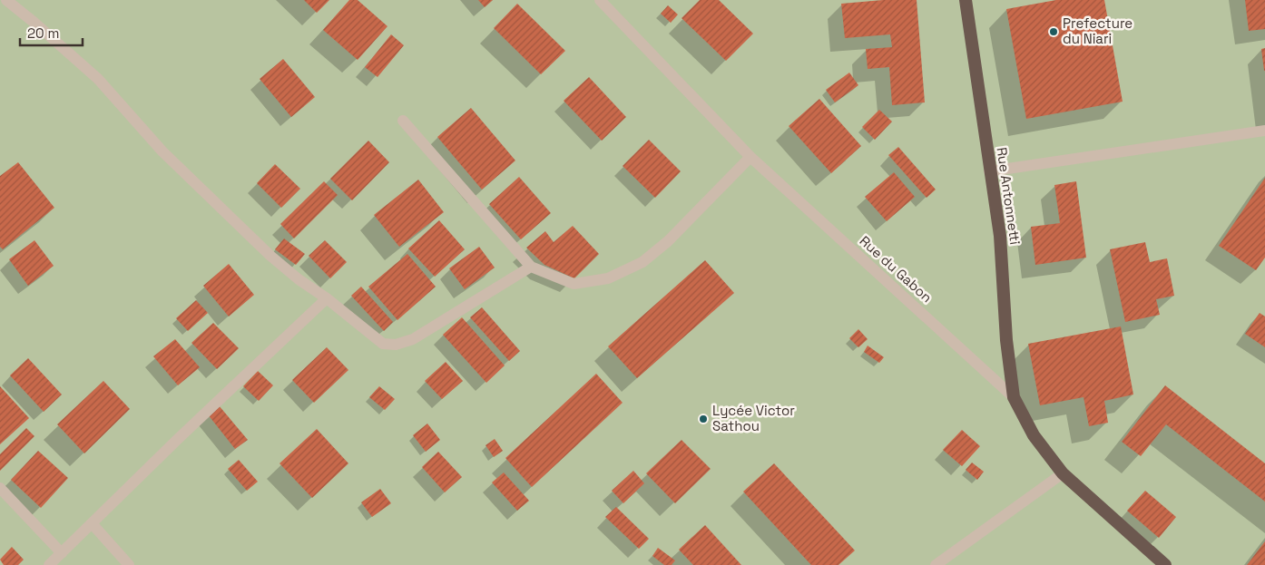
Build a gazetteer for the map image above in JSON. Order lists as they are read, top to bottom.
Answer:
{
  "streets": {
    "highway": ["Rue Antonnetti", "Rue du Gabon"]
  },
  "crossings": [
    ["Rue Antonnetti", "Rue du Gabon"]
  ],
  "places": ["Prefecture du Niari", "Lycée Victor Sathou"],
  "scale_bar": "20 m"
}
